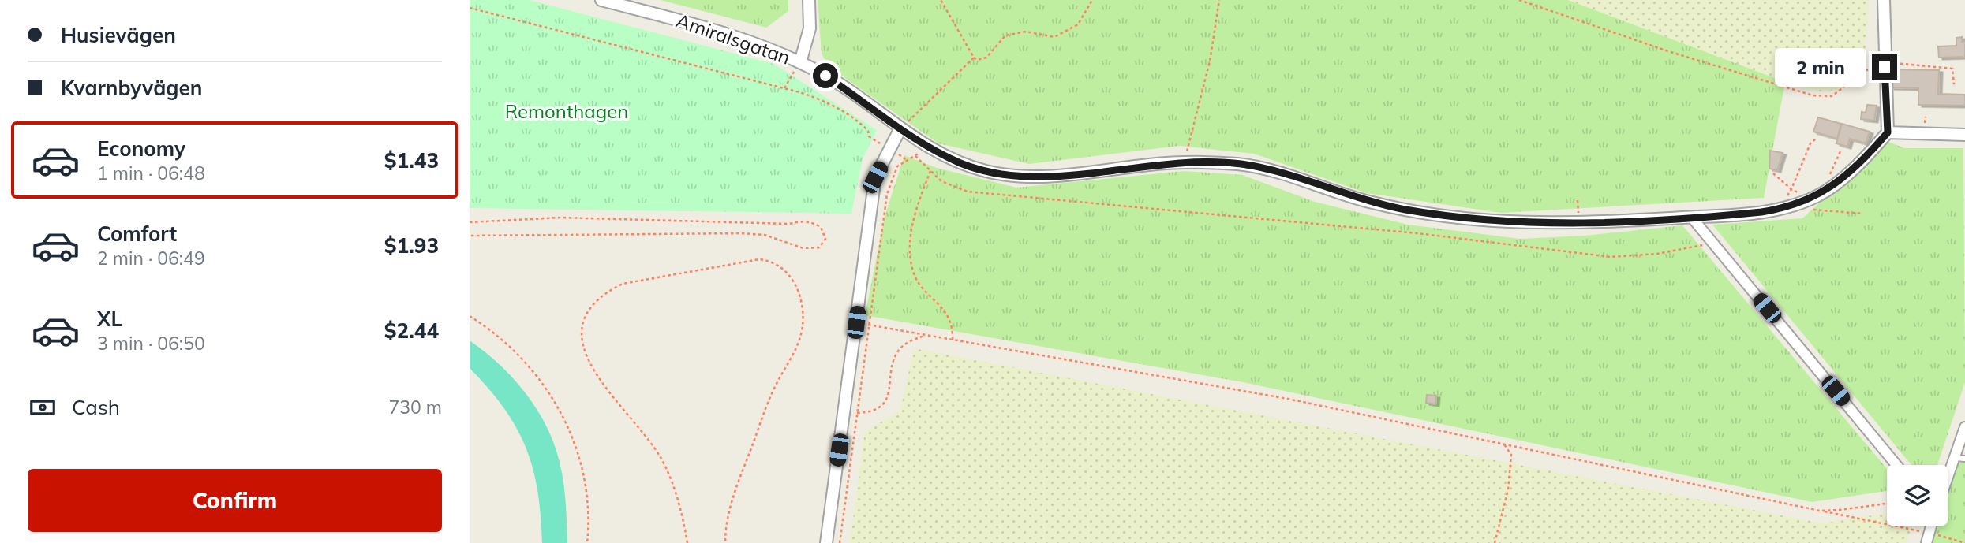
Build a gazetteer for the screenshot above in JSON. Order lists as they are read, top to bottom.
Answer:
{
  "streets": {
    "street": ["Amiralsgatan"]
  },
  "parks": ["Remonthagen"],
  "page": {
    "banner": ["Husievägen", "Kvarnbyvägen"],
    "bubble": "2 min",
    "list": [
      {
        "name": "Economy",
        "note": "1 min · 06:48",
        "value": "$1.43"
      },
      {
        "name": "Comfort",
        "note": "2 min · 06:49",
        "value": "$1.93"
      },
      {
        "name": "XL",
        "note": "3 min · 06:50",
        "value": "$2.44"
      }
    ],
    "pay": ["Cash", "730 m"],
    "buttons": "Confirm"
  }
}
